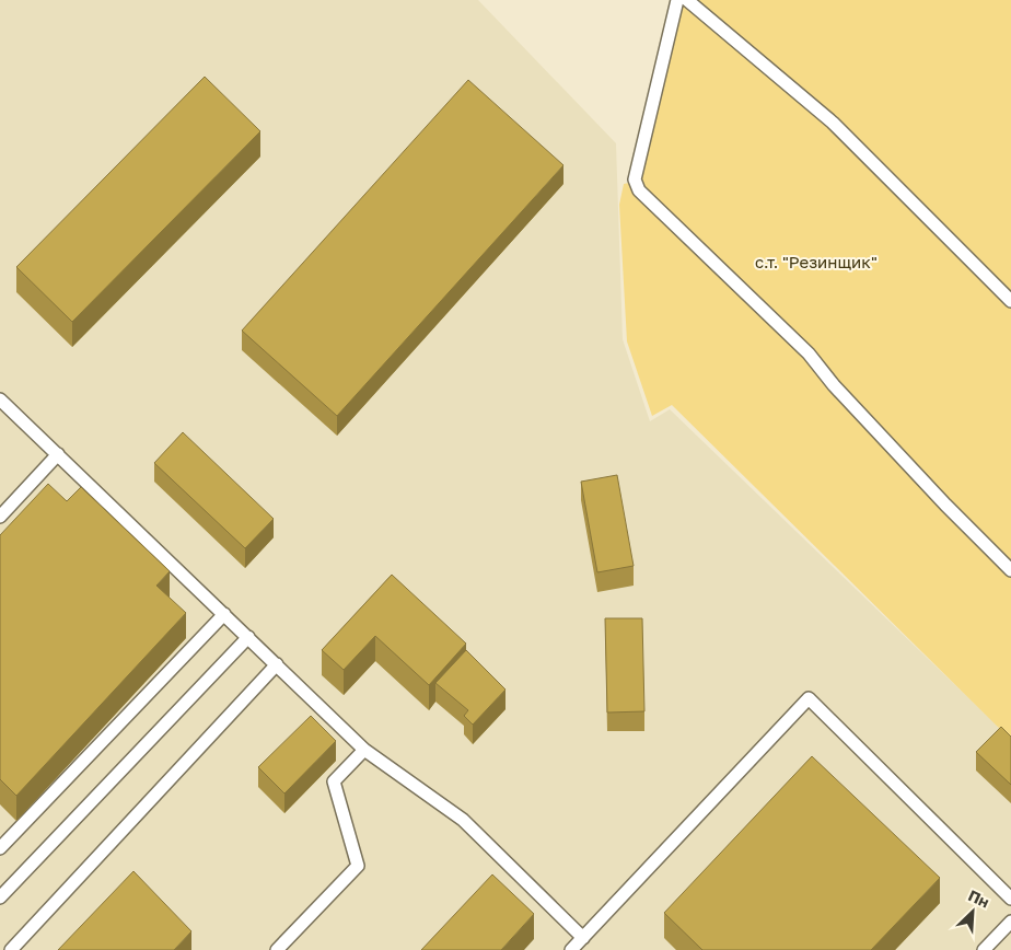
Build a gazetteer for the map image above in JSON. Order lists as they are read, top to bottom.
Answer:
{
  "parks": ["с.т. \"Резинщик\""],
  "north": "top right"
}
